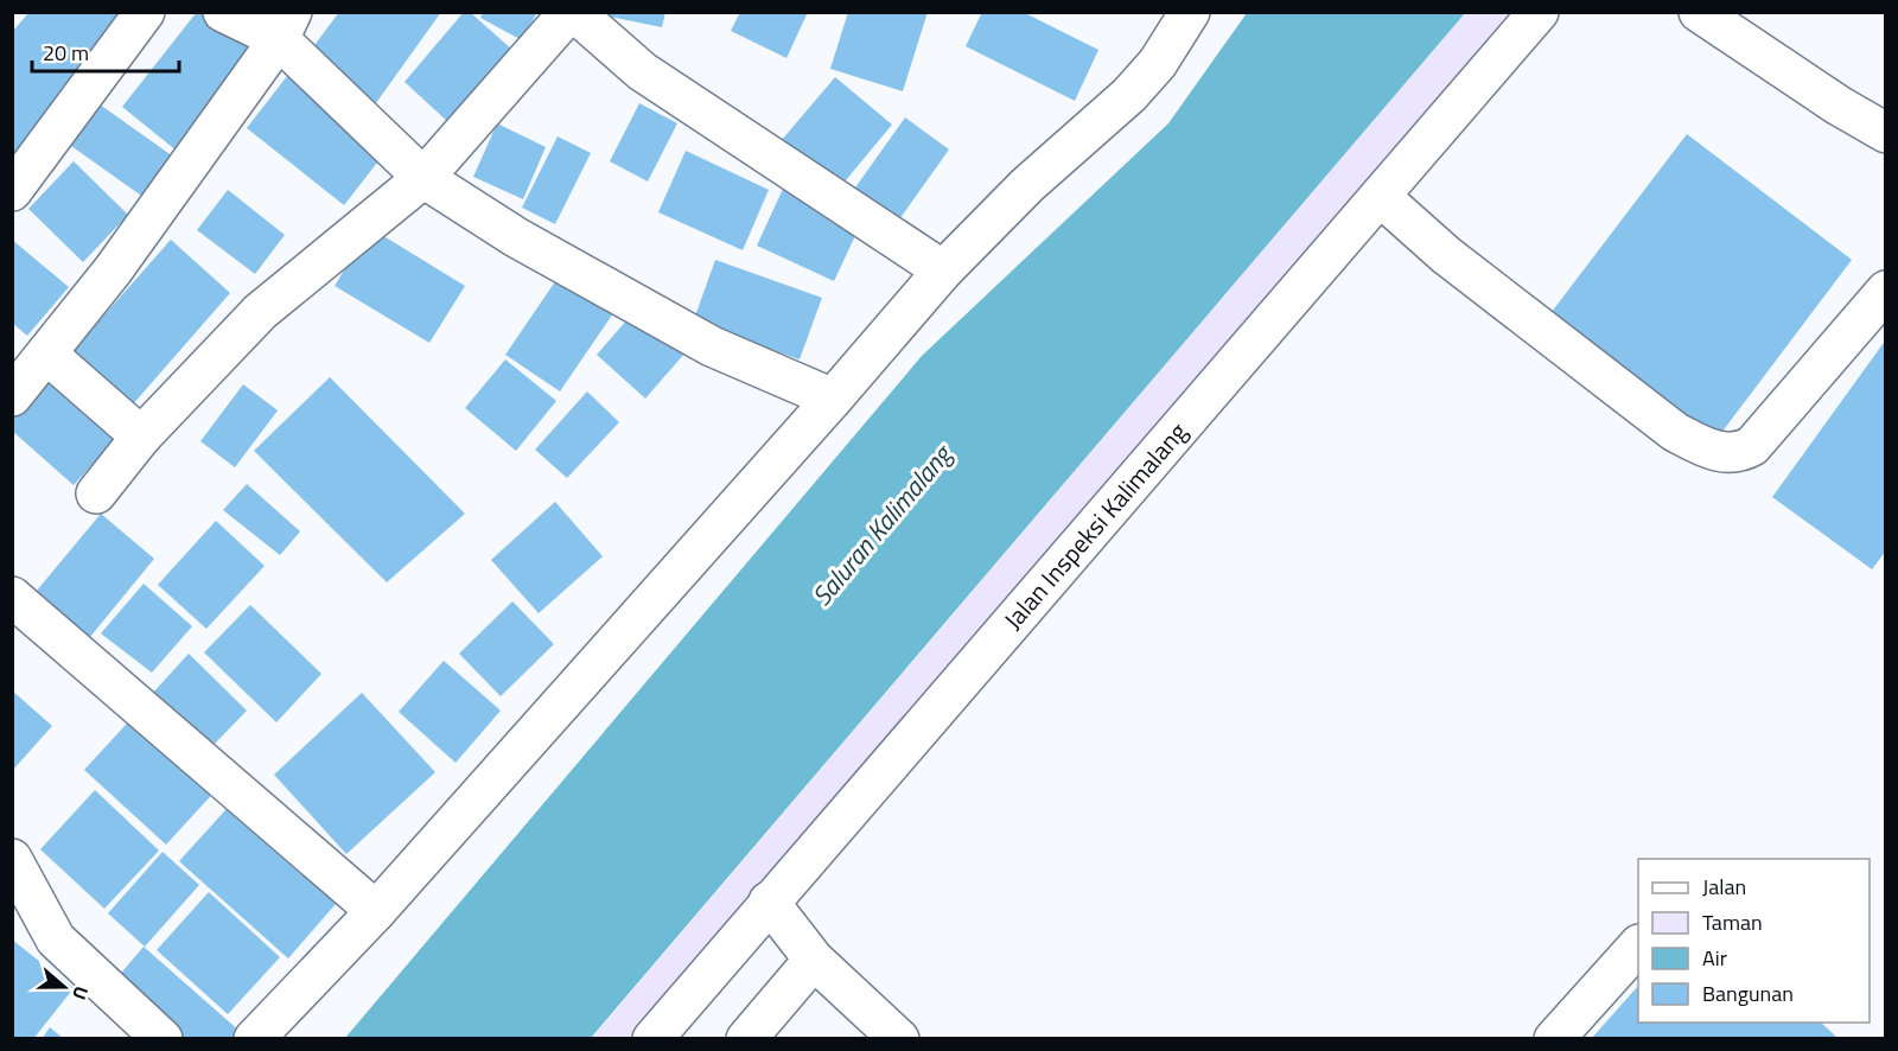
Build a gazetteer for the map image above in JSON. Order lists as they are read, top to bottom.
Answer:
{
  "streets": {
    "street": ["Jalan Inspeksi Kalimalang"]
  },
  "water": ["Saluran Kalimalang"],
  "legend": [
    "Jalan",
    "Taman",
    "Air",
    "Bangunan"
  ],
  "scale_bar": "20 m",
  "north": "right"
}
